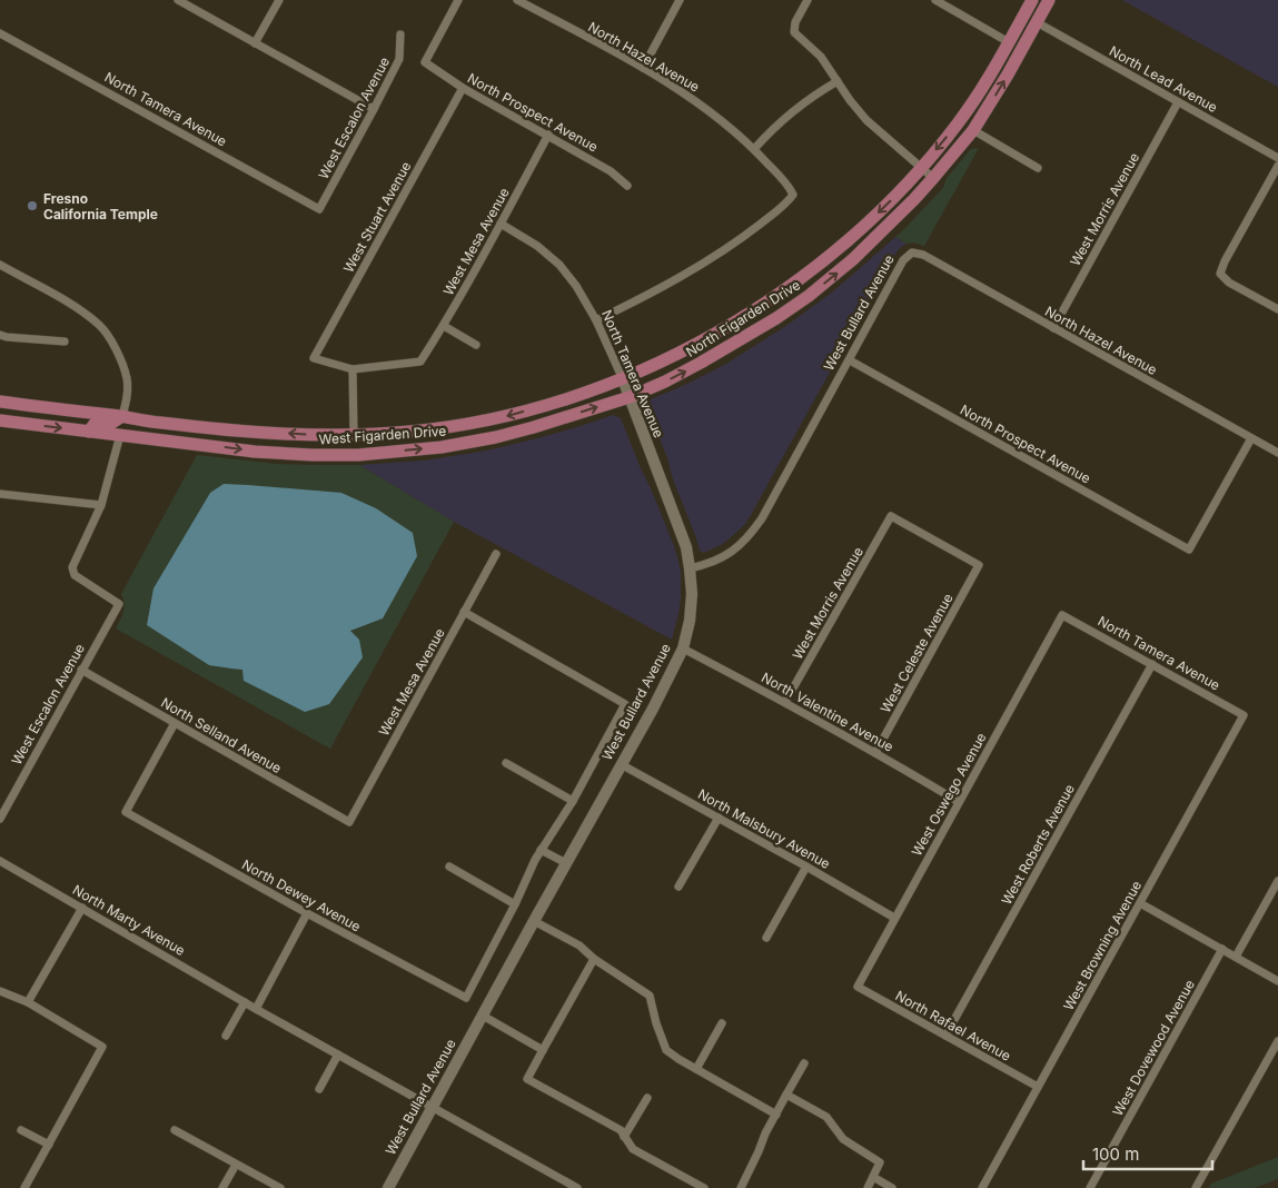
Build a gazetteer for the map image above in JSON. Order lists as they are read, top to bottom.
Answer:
{
  "streets": {
    "main road": ["North Figarden Drive", "West Figarden Drive"],
    "street": [
      "North Hazel Avenue",
      "North Lead Avenue",
      "North Tamera Avenue",
      "North Prospect Avenue",
      "West Escalon Avenue",
      "West Morris Avenue",
      "West Stuart Avenue",
      "West Mesa Avenue",
      "West Bullard Avenue",
      "West Celeste Avenue",
      "North Valentine Avenue",
      "North Selland Avenue",
      "West Oswego Avenue",
      "North Malsbury Avenue",
      "West Roberts Avenue",
      "North Dewey Avenue",
      "North Marty Avenue",
      "West Browning Avenue",
      "North Rafael Avenue",
      "West Dovewood Avenue"
    ]
  },
  "crossings": [
    ["North Hazel Avenue", "North Tamera Avenue"],
    ["North Hazel Avenue", "North Prospect Avenue"],
    ["North Hazel Avenue", "West Morris Avenue"],
    ["North Hazel Avenue", "West Bullard Avenue"],
    ["North Lead Avenue", "West Morris Avenue"],
    ["North Tamera Avenue", "West Escalon Avenue"],
    ["North Tamera Avenue", "West Mesa Avenue"],
    ["North Tamera Avenue", "West Bullard Avenue"],
    ["North Tamera Avenue", "North Figarden Drive"],
    ["North Tamera Avenue", "West Figarden Drive"],
    ["North Tamera Avenue", "West Oswego Avenue"],
    ["North Tamera Avenue", "West Roberts Avenue"],
    ["North Tamera Avenue", "West Browning Avenue"],
    ["North Prospect Avenue", "West Stuart Avenue"],
    ["North Prospect Avenue", "West Mesa Avenue"],
    ["North Prospect Avenue", "West Bullard Avenue"],
    ["West Escalon Avenue", "North Selland Avenue"],
    ["West Morris Avenue", "West Celeste Avenue"],
    ["West Morris Avenue", "North Valentine Avenue"],
    ["West Stuart Avenue", "West Mesa Avenue"],
    ["West Mesa Avenue", "West Bullard Avenue"],
    ["West Mesa Avenue", "North Selland Avenue"],
    ["West Bullard Avenue", "North Valentine Avenue"],
    ["West Bullard Avenue", "North Malsbury Avenue"],
    ["West Bullard Avenue", "North Dewey Avenue"],
    ["West Bullard Avenue", "North Marty Avenue"],
    ["North Figarden Drive", "West Figarden Drive"],
    ["West Celeste Avenue", "North Valentine Avenue"],
    ["North Valentine Avenue", "West Oswego Avenue"],
    ["North Selland Avenue", "North Dewey Avenue"],
    ["West Oswego Avenue", "North Malsbury Avenue"],
    ["West Oswego Avenue", "North Rafael Avenue"],
    ["West Roberts Avenue", "North Rafael Avenue"],
    ["West Browning Avenue", "North Rafael Avenue"]
  ],
  "places": ["Fresno California Temple"],
  "scale_bar": "100 m"
}
